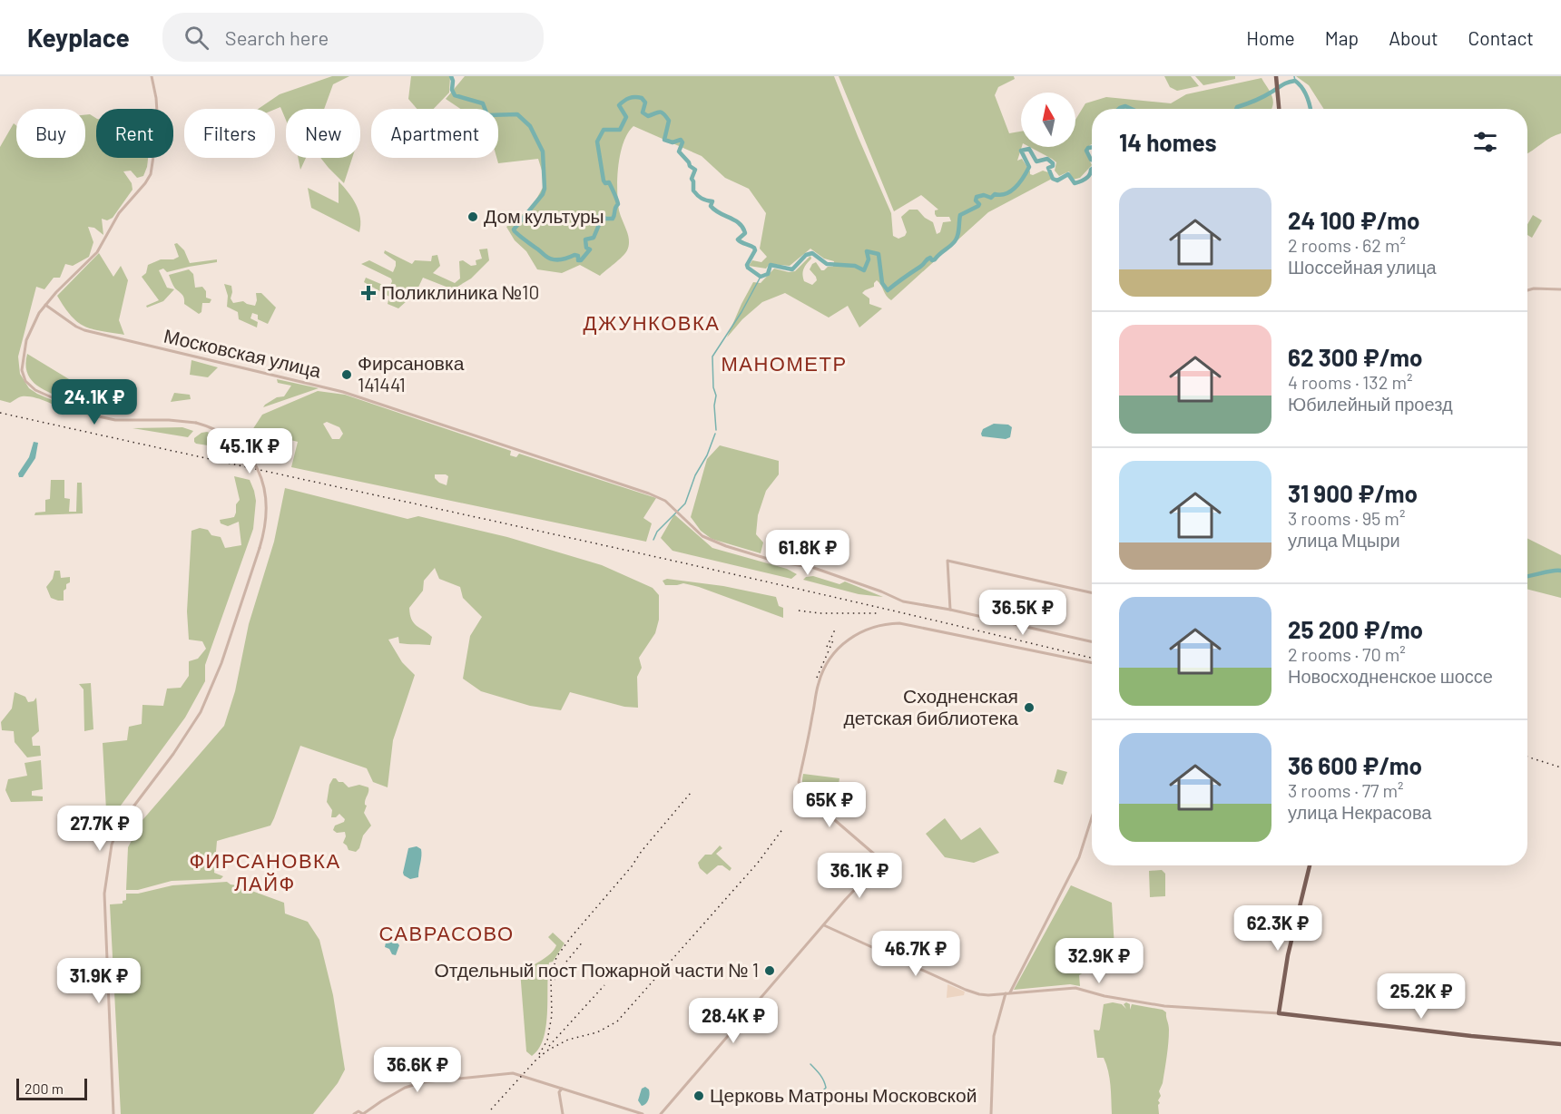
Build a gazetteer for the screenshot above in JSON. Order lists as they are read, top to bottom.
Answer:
{
  "streets": {
    "street": ["Московская улица"]
  },
  "districts": [
    "ДЖУНКОВКА",
    "МАНОМЕТР",
    "ФИРСАНОВКА ЛАЙФ",
    "САВРАСОВО"
  ],
  "places": {
    "other": [
      "Дом культуры",
      "Фирсановка 141441",
      "Сходненская детская библиотека",
      "Отдельный пост Пожарной части № 1",
      "Церковь Матроны Московской"
    ],
    "health": ["Поликлиника №10"]
  },
  "scale_bar": "200 m",
  "north": "top",
  "page": {
    "header": "Keyplace",
    "search": "Search here",
    "nav": [
      "Home",
      "Map",
      "About",
      "Contact"
    ],
    "chip": [
      "Buy",
      "Rent",
      "Filters",
      "New",
      "Apartment"
    ],
    "heading": "14 homes",
    "list": [
      {
        "name": "24 100 ₽/mo",
        "note": "2 rooms · 62 m² · Шоссейная улица"
      },
      {
        "name": "62 300 ₽/mo",
        "note": "4 rooms · 132 m² · Юбилейный проезд"
      },
      {
        "name": "31 900 ₽/mo",
        "note": "3 rooms · 95 m² · улица Мцыри"
      },
      {
        "name": "25 200 ₽/mo",
        "note": "2 rooms · 70 m² · Новосходненское шоссе"
      },
      {
        "name": "36 600 ₽/mo",
        "note": "3 rooms · 77 m² · улица Некрасова"
      }
    ],
    "price": [
      "24.1K ₽",
      "45.1K ₽",
      "61.8K ₽",
      "36.5K ₽",
      "65K ₽",
      "27.7K ₽",
      "36.1K ₽",
      "62.3K ₽",
      "46.7K ₽",
      "32.9K ₽",
      "31.9K ₽",
      "25.2K ₽",
      "28.4K ₽",
      "36.6K ₽"
    ],
    "scale": "200 m"
  }
}
